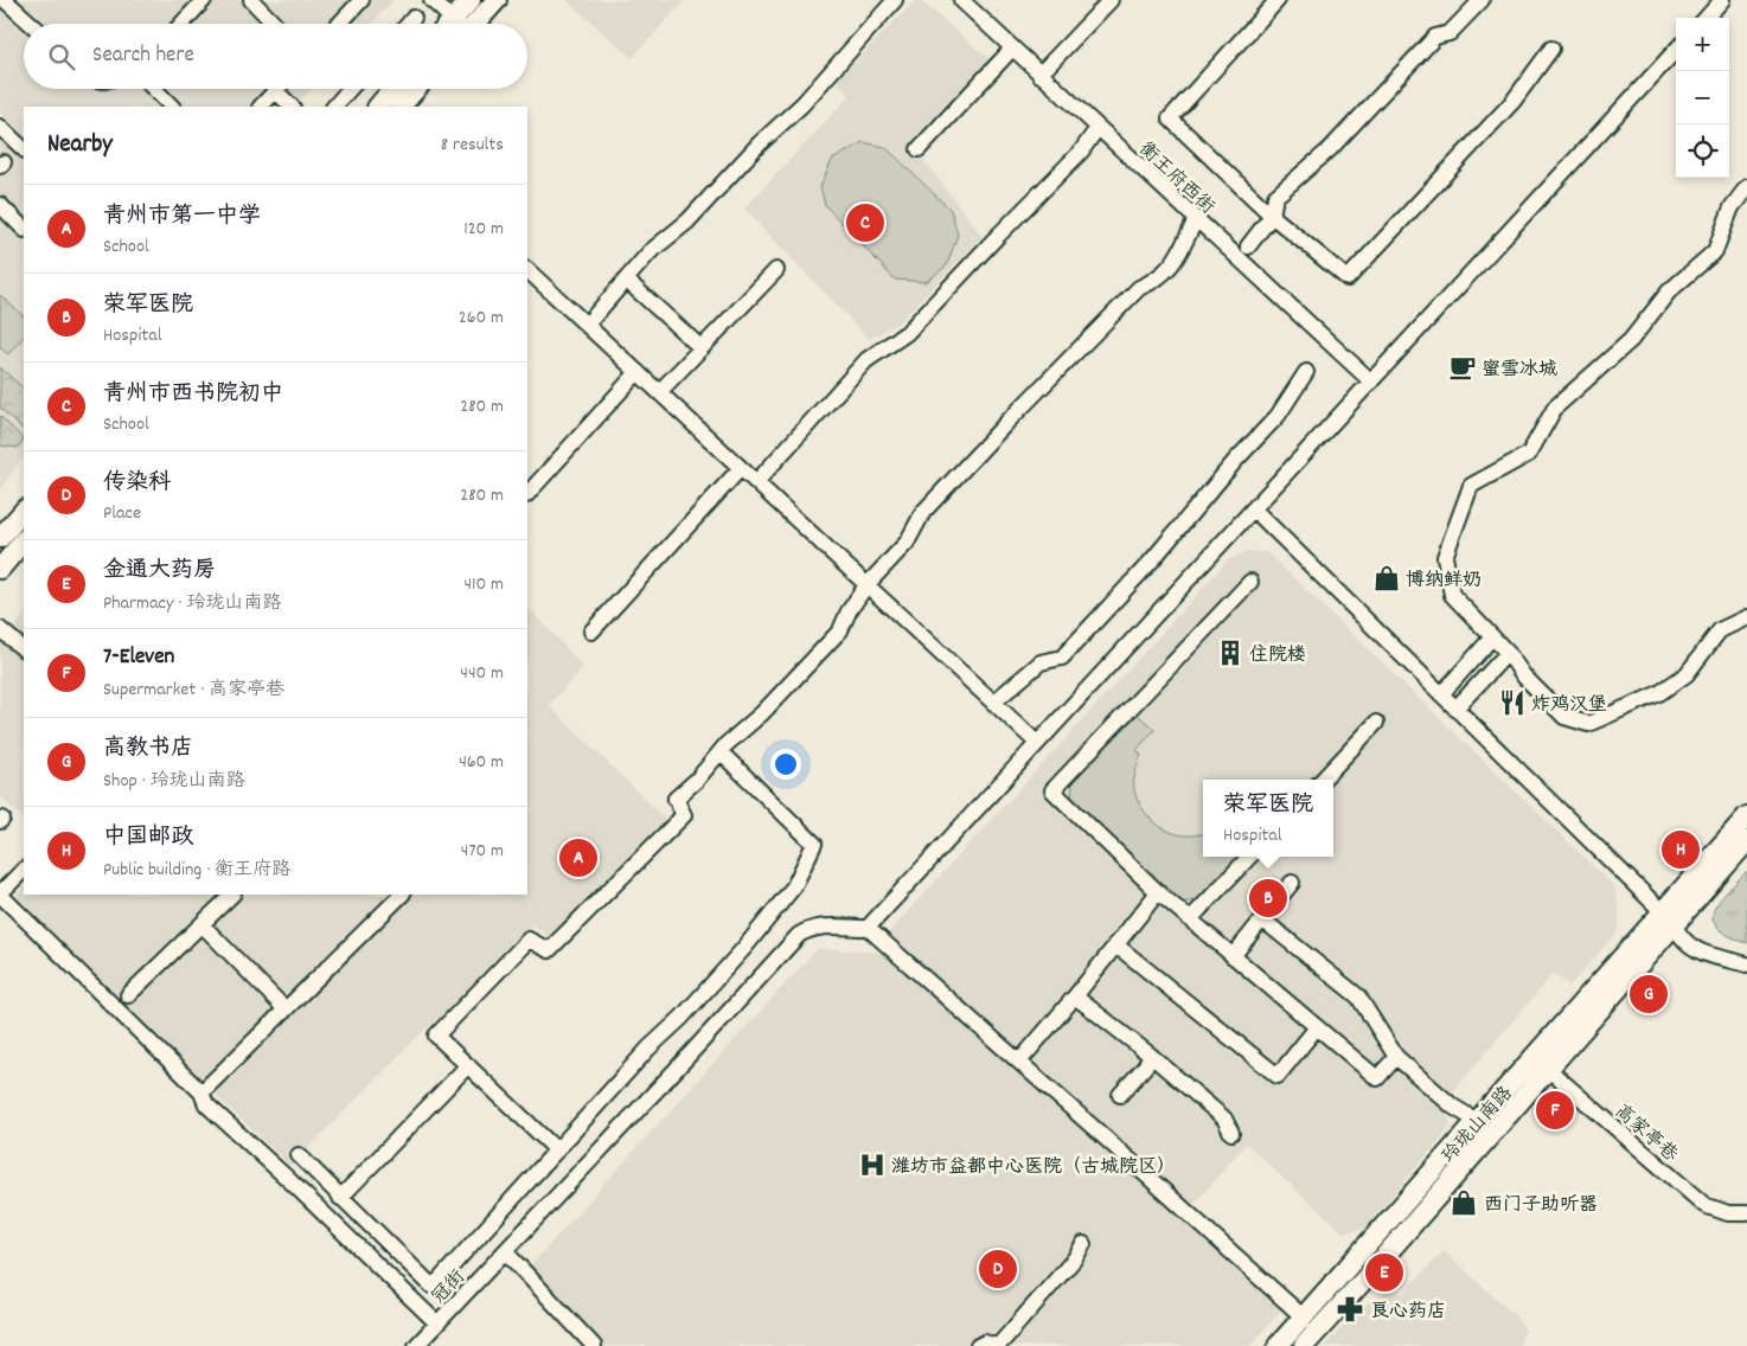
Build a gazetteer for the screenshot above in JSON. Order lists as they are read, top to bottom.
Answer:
{
  "streets": {
    "main road": ["玲珑山南路"],
    "street": ["衡王府西街", "高家亭巷", "冠街"]
  },
  "crossings": [
    ["玲珑山南路", "高家亭巷"]
  ],
  "places": {
    "cafe": ["蜜雪冰城"],
    "shop": ["博纳鲜奶", "西门子助听器"],
    "building": ["住院楼"],
    "restaurant": ["炸鸡汉堡"],
    "hospital": ["潍坊市益都中心医院（古城院区）"],
    "pharmacy": ["良心药店"]
  },
  "page": {
    "map_buttons": ["+", "−"],
    "search": "Search here",
    "heading": ["Nearby", "8 results"],
    "list": [
      {
        "mark": "A",
        "name": "青州市第一中学",
        "note": "School",
        "value": "120 m"
      },
      {
        "mark": "B",
        "name": "荣军医院",
        "note": "Hospital",
        "value": "260 m"
      },
      {
        "mark": "C",
        "name": "青州市西书院初中",
        "note": "School",
        "value": "280 m"
      },
      {
        "mark": "D",
        "name": "传染科",
        "note": "Place",
        "value": "280 m"
      },
      {
        "mark": "E",
        "name": "金通大药房",
        "note": "Pharmacy · 玲珑山南路",
        "value": "410 m"
      },
      {
        "mark": "F",
        "name": "7-Eleven",
        "note": "Supermarket · 高家亭巷",
        "value": "440 m"
      },
      {
        "mark": "G",
        "name": "高教书店",
        "note": "Shop · 玲珑山南路",
        "value": "460 m"
      },
      {
        "mark": "H",
        "name": "中国邮政",
        "note": "Public building · 衡王府路",
        "value": "470 m"
      }
    ],
    "pins": [
      "C",
      "H",
      "A",
      "B",
      "G",
      "F",
      "D",
      "E"
    ],
    "popup": ["荣军医院", "Hospital"]
  }
}
